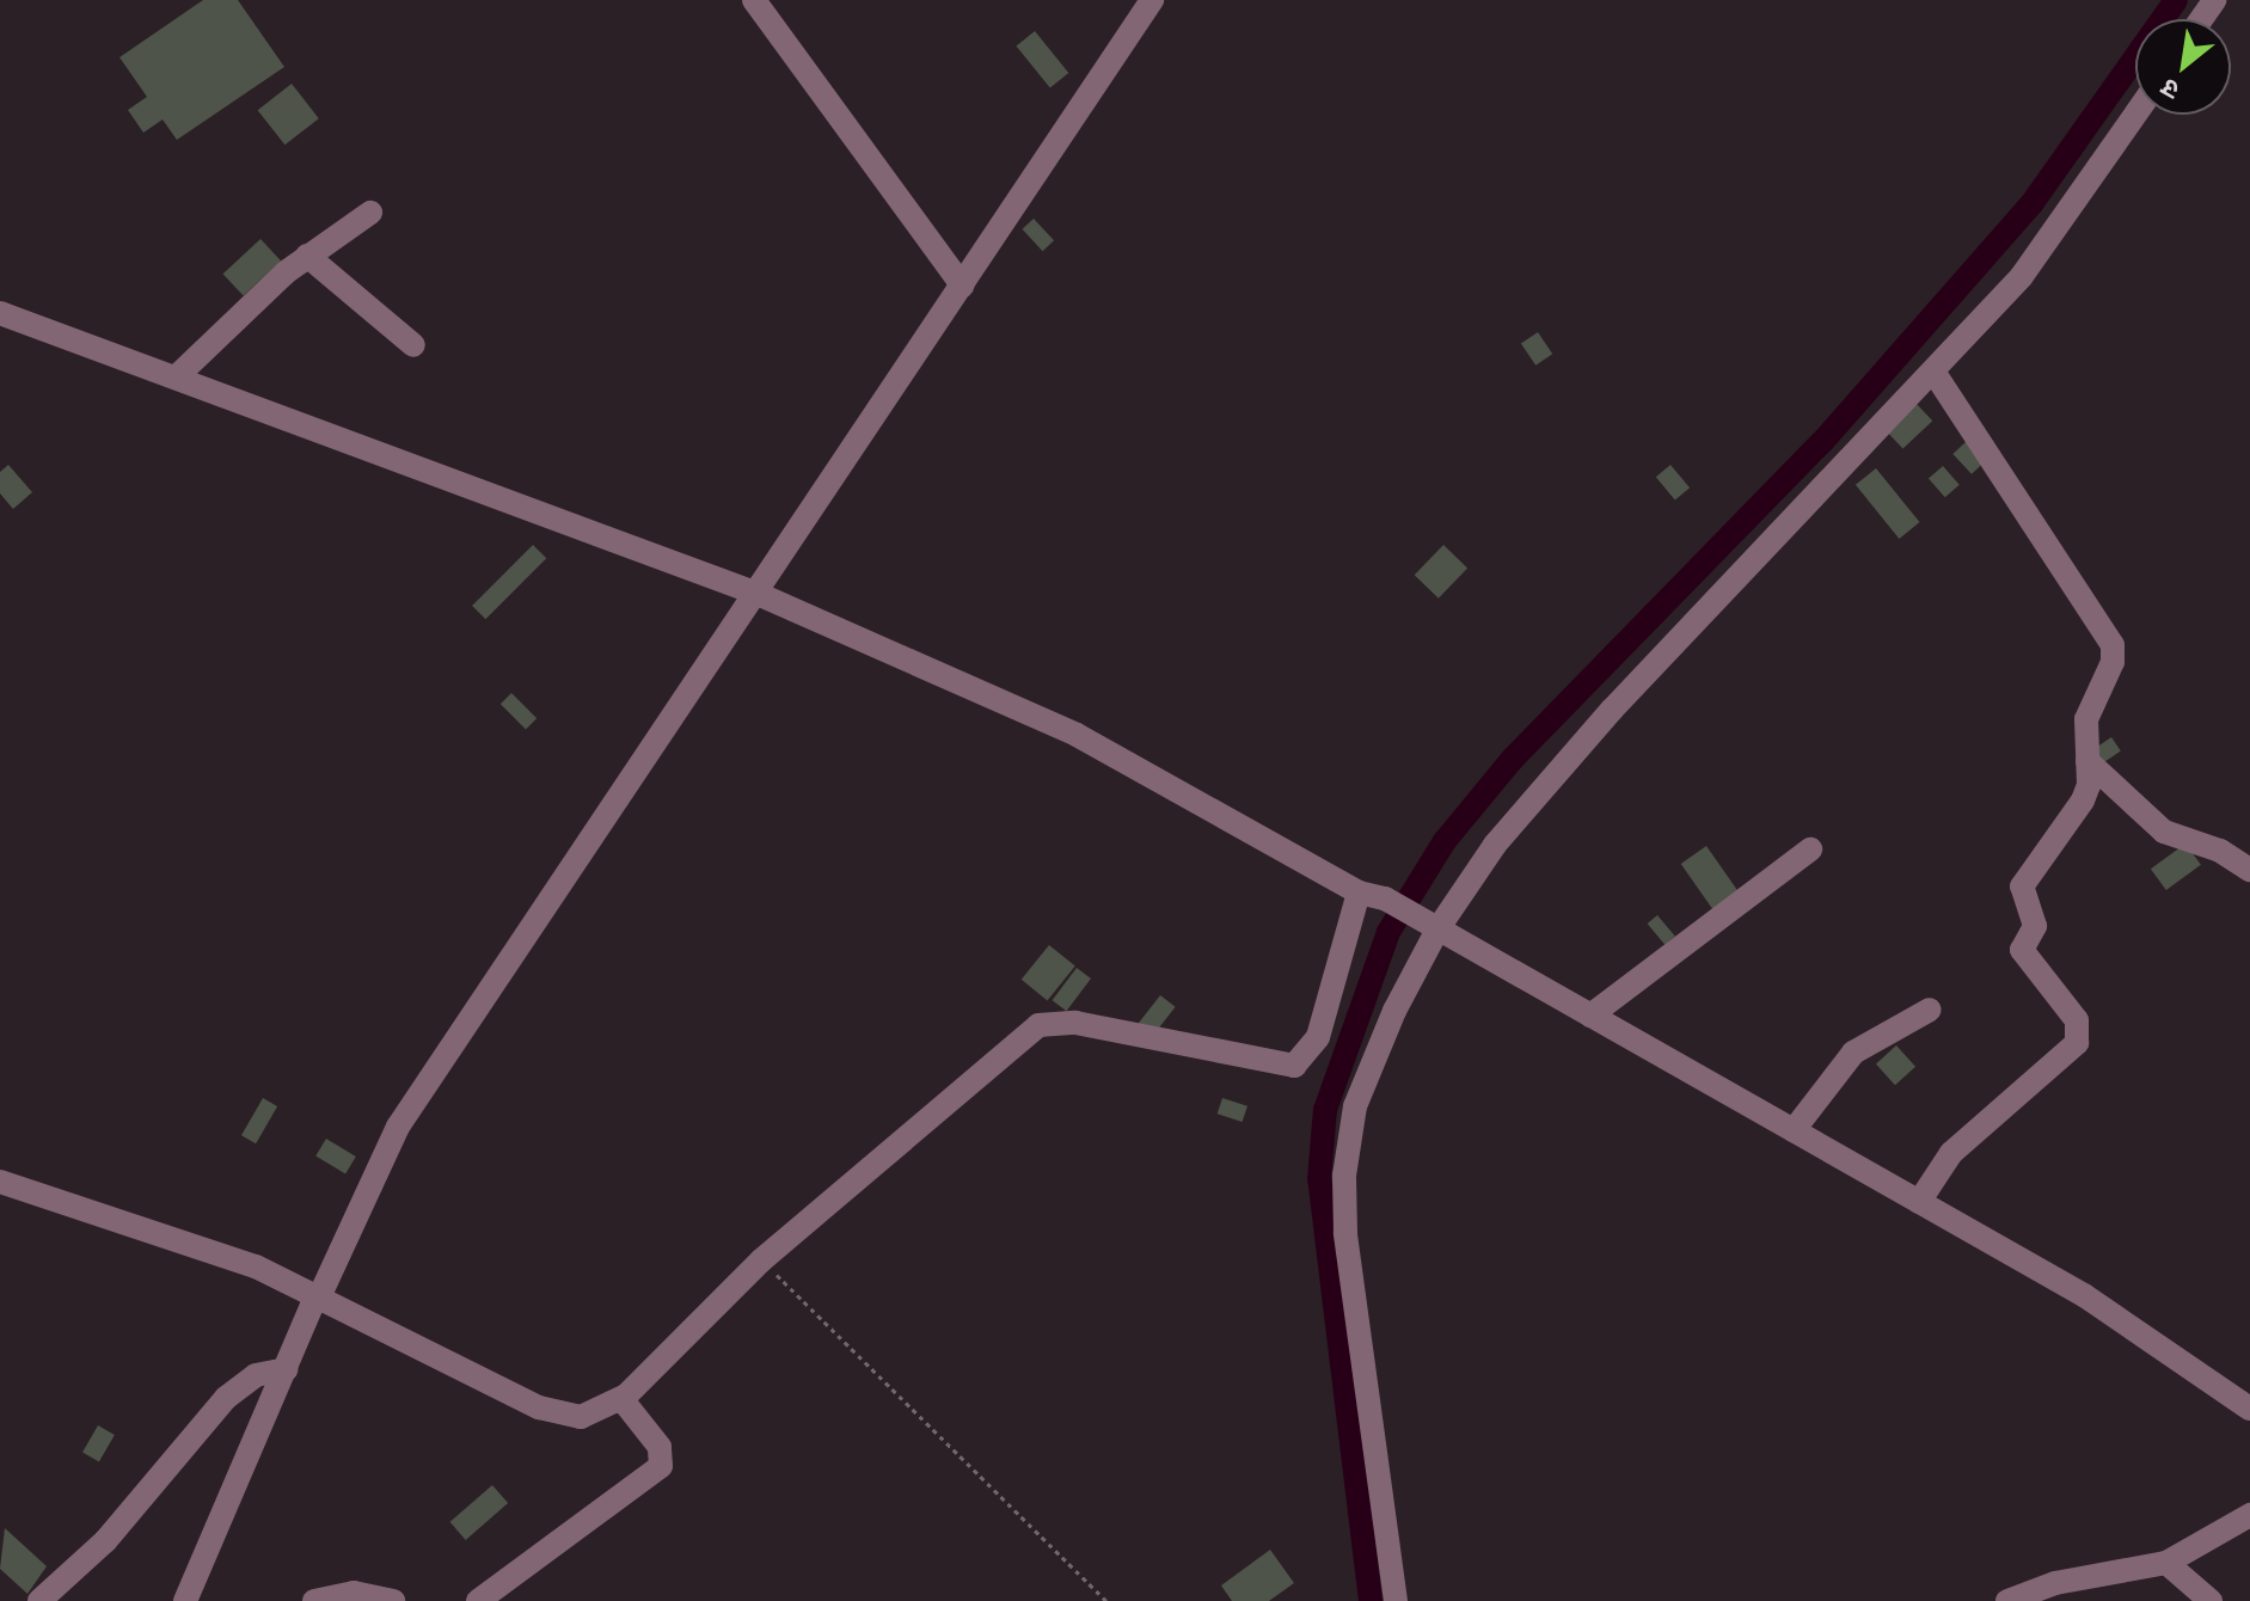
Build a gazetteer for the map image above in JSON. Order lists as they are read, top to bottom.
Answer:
{
  "north": "bottom left"
}
